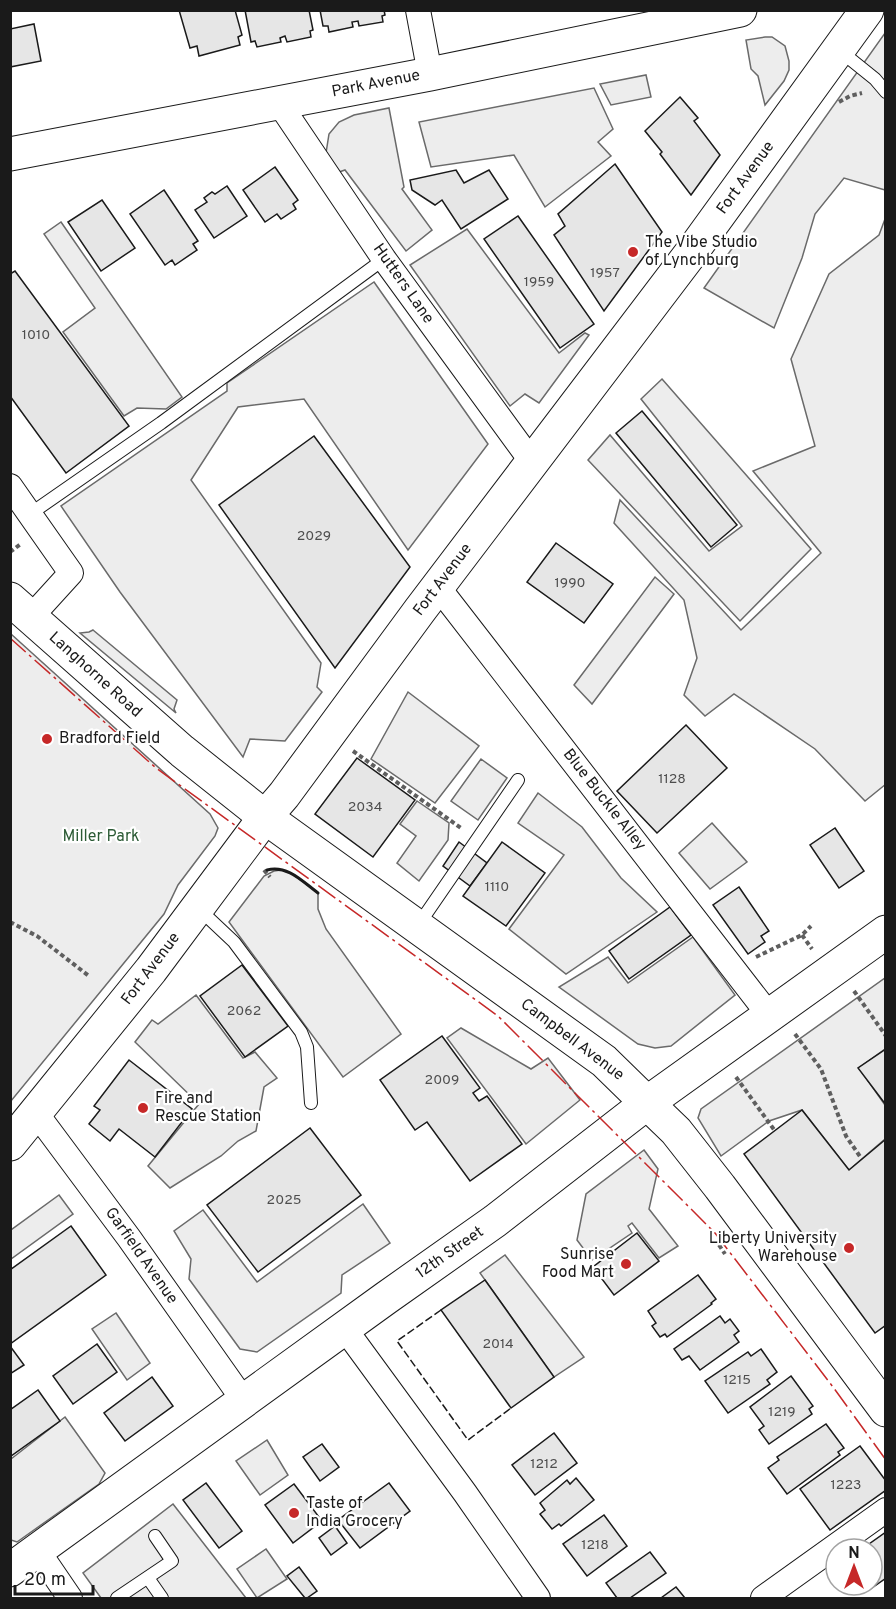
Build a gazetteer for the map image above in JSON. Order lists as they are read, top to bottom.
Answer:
{
  "streets": {
    "main road": [
      "Park Avenue",
      "Fort Avenue",
      "Langhorne Road",
      "Campbell Avenue",
      "12th Street"
    ],
    "street": ["Hutters Lane", "Blue Buckle Alley", "Garfield Avenue"]
  },
  "crossings": [
    ["Park Avenue", "Hutters Lane"],
    ["Fort Avenue", "Hutters Lane"],
    ["Fort Avenue", "Langhorne Road"],
    ["Fort Avenue", "Blue Buckle Alley"],
    ["Fort Avenue", "Campbell Avenue"],
    ["Fort Avenue", "Garfield Avenue"],
    ["Langhorne Road", "Campbell Avenue"],
    ["Blue Buckle Alley", "12th Street"],
    ["Campbell Avenue", "12th Street"],
    ["12th Street", "Garfield Avenue"]
  ],
  "parks": ["Miller Park"],
  "places": [
    "The Vibe Studio of Lynchburg",
    "Bradford Field",
    "Fire and Rescue Station",
    "Liberty University Warehouse",
    "Sunrise Food Mart",
    "Taste of India Grocery"
  ],
  "house_numbers": [
    "1957",
    "1959",
    "1010",
    "2029",
    "1990",
    "1128",
    "2034",
    "1110",
    "2062",
    "2009",
    "2025",
    "2014",
    "1215",
    "1219",
    "1212",
    "1223",
    "1218"
  ],
  "scale_bar": "20 m",
  "north": "top"
}
